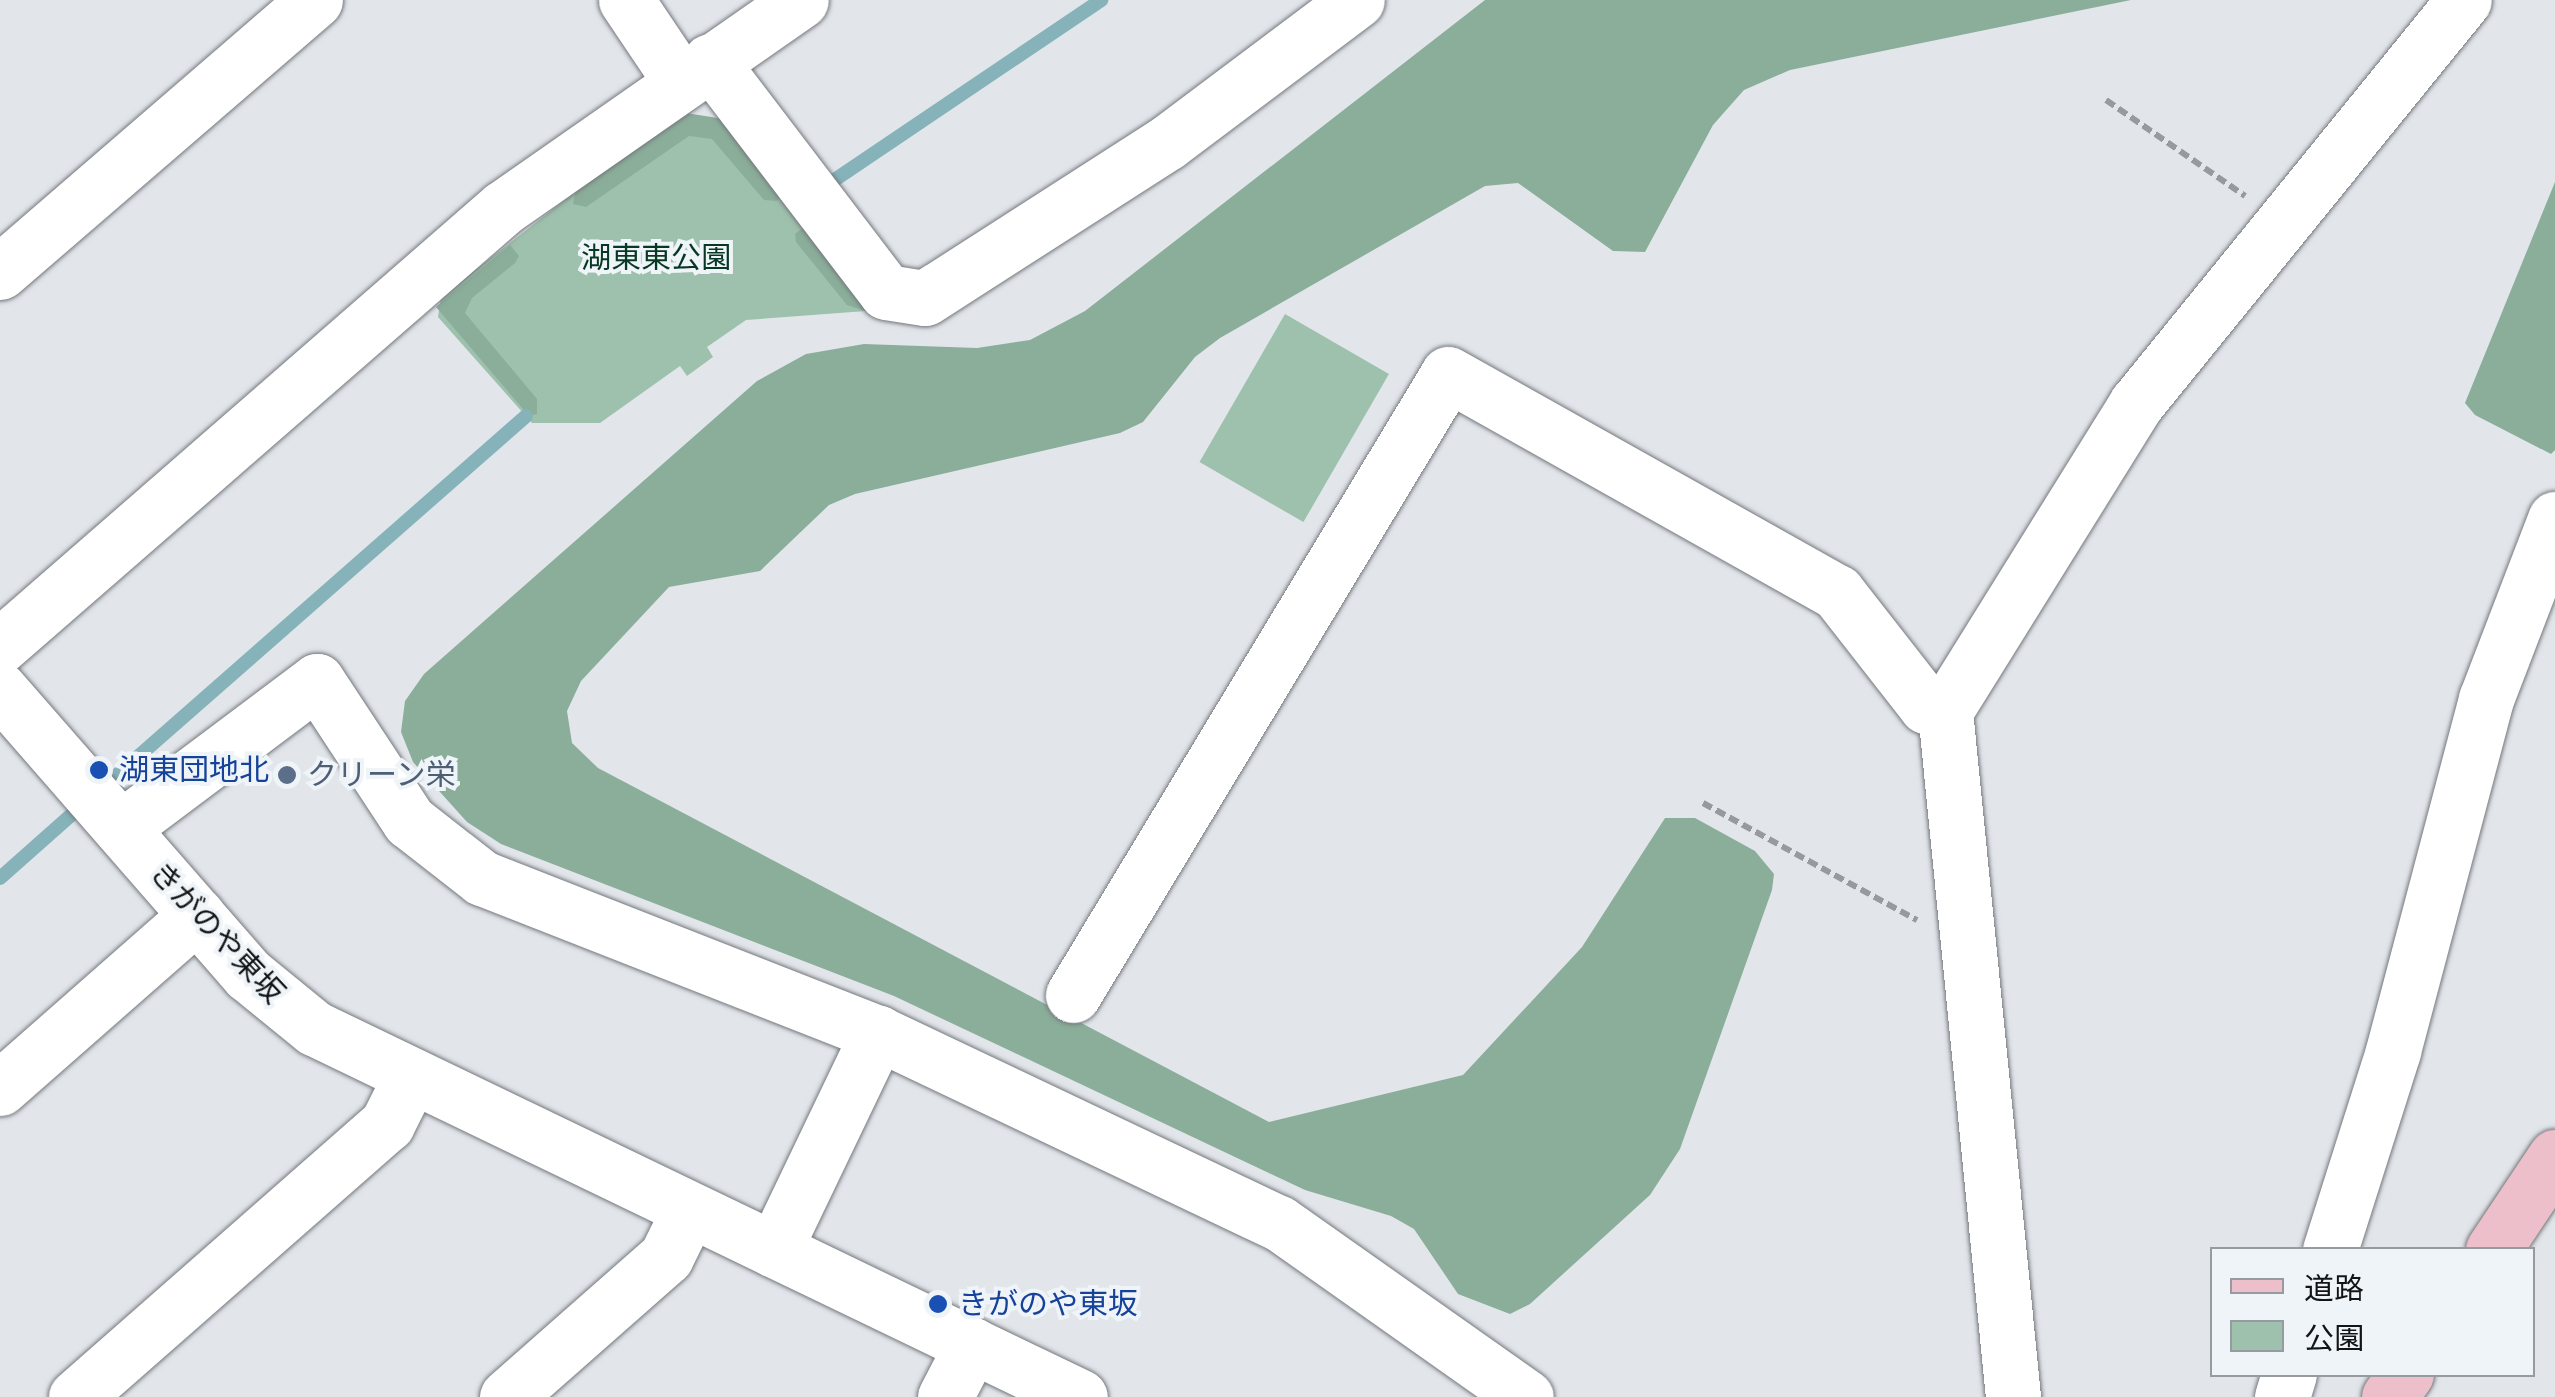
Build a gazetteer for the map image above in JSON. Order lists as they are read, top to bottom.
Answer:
{
  "streets": {
    "street": ["きがのや東坂"]
  },
  "parks": ["湖東東公園"],
  "places": ["湖東団地北", "クリーン栄", "きがのや東坂"],
  "legend": ["道路", "公園"]
}
